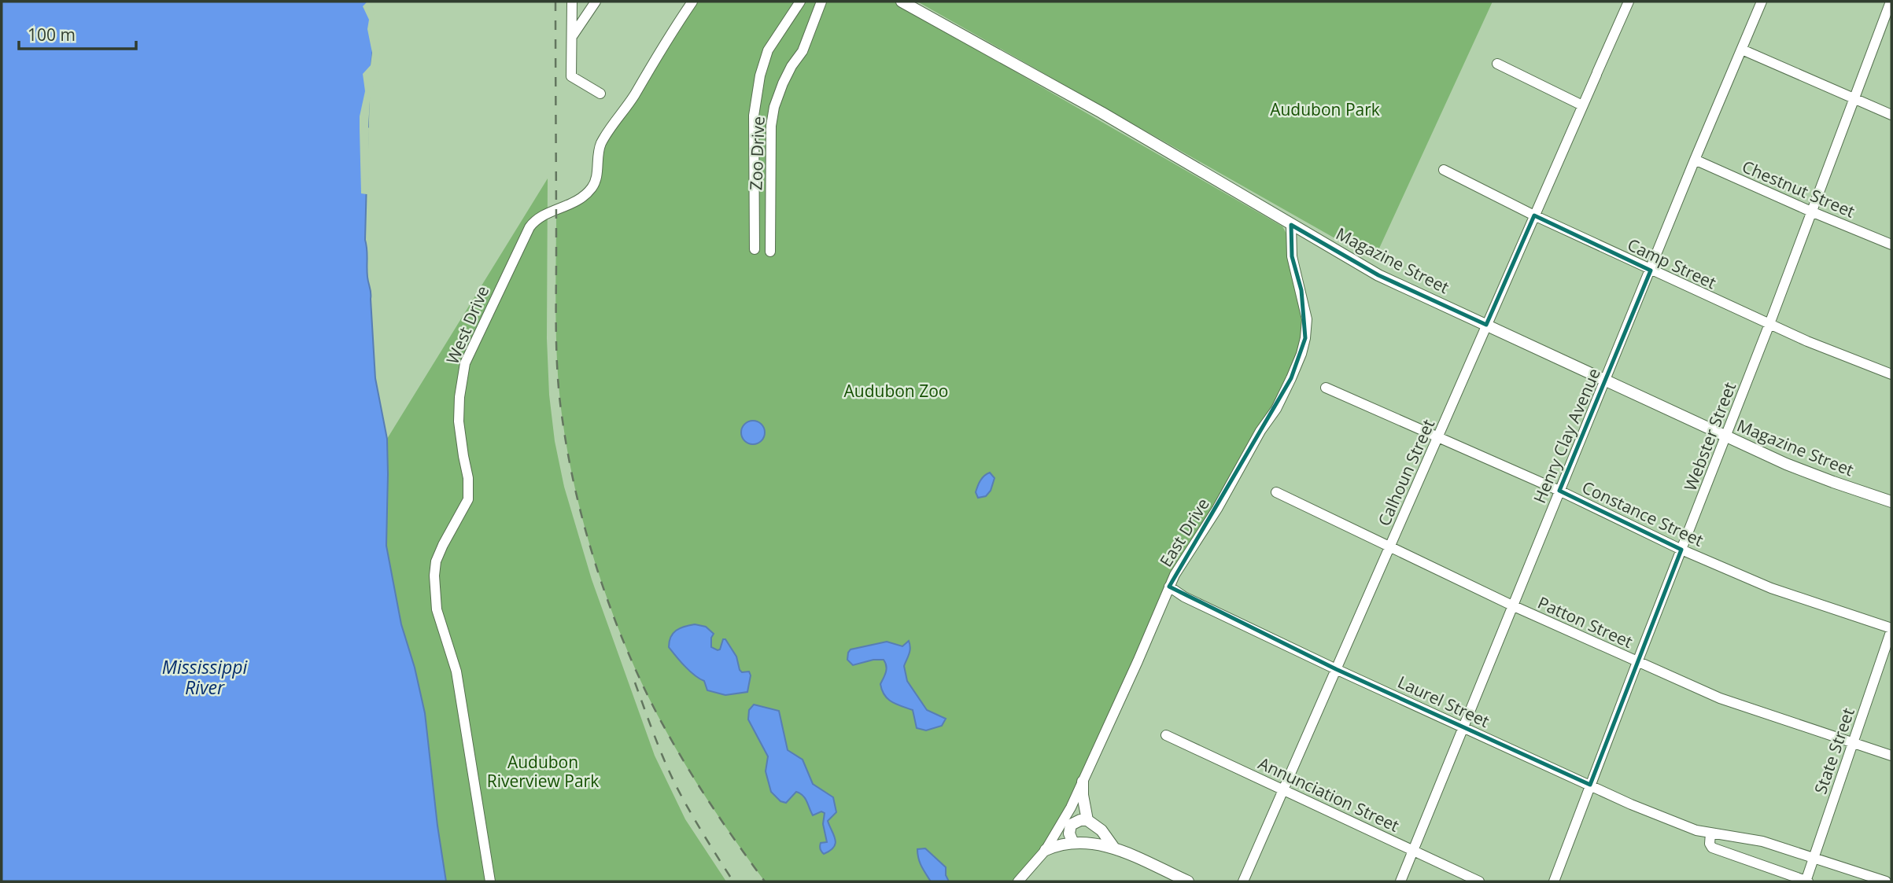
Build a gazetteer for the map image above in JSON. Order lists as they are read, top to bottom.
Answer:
{
  "streets": {
    "street": [
      "Zoo Drive",
      "Chestnut Street",
      "Magazine Street",
      "Camp Street",
      "West Drive",
      "Henry Clay Avenue",
      "Webster Street",
      "Calhoun Street",
      "Constance Street",
      "East Drive",
      "Patton Street",
      "Laurel Street",
      "State Street",
      "Annunciation Street"
    ]
  },
  "crossings": [
    ["Chestnut Street", "Henry Clay Avenue"],
    ["Chestnut Street", "Webster Street"],
    ["Magazine Street", "Henry Clay Avenue"],
    ["Magazine Street", "Webster Street"],
    ["Magazine Street", "Calhoun Street"],
    ["Magazine Street", "East Drive"],
    ["Camp Street", "Henry Clay Avenue"],
    ["Camp Street", "Webster Street"],
    ["Camp Street", "Calhoun Street"],
    ["Henry Clay Avenue", "Constance Street"],
    ["Henry Clay Avenue", "Patton Street"],
    ["Henry Clay Avenue", "Laurel Street"],
    ["Henry Clay Avenue", "Annunciation Street"],
    ["Webster Street", "Constance Street"],
    ["Webster Street", "Patton Street"],
    ["Webster Street", "Laurel Street"],
    ["Calhoun Street", "Constance Street"],
    ["Calhoun Street", "Patton Street"],
    ["Calhoun Street", "Laurel Street"],
    ["Calhoun Street", "Annunciation Street"],
    ["Constance Street", "State Street"],
    ["East Drive", "Laurel Street"],
    ["Patton Street", "State Street"],
    ["Laurel Street", "State Street"]
  ],
  "water": ["Mississippi River"],
  "parks": ["Audubon Park", "Audubon Zoo", "Audubon Riverview Park"],
  "scale_bar": "100 m"
}
